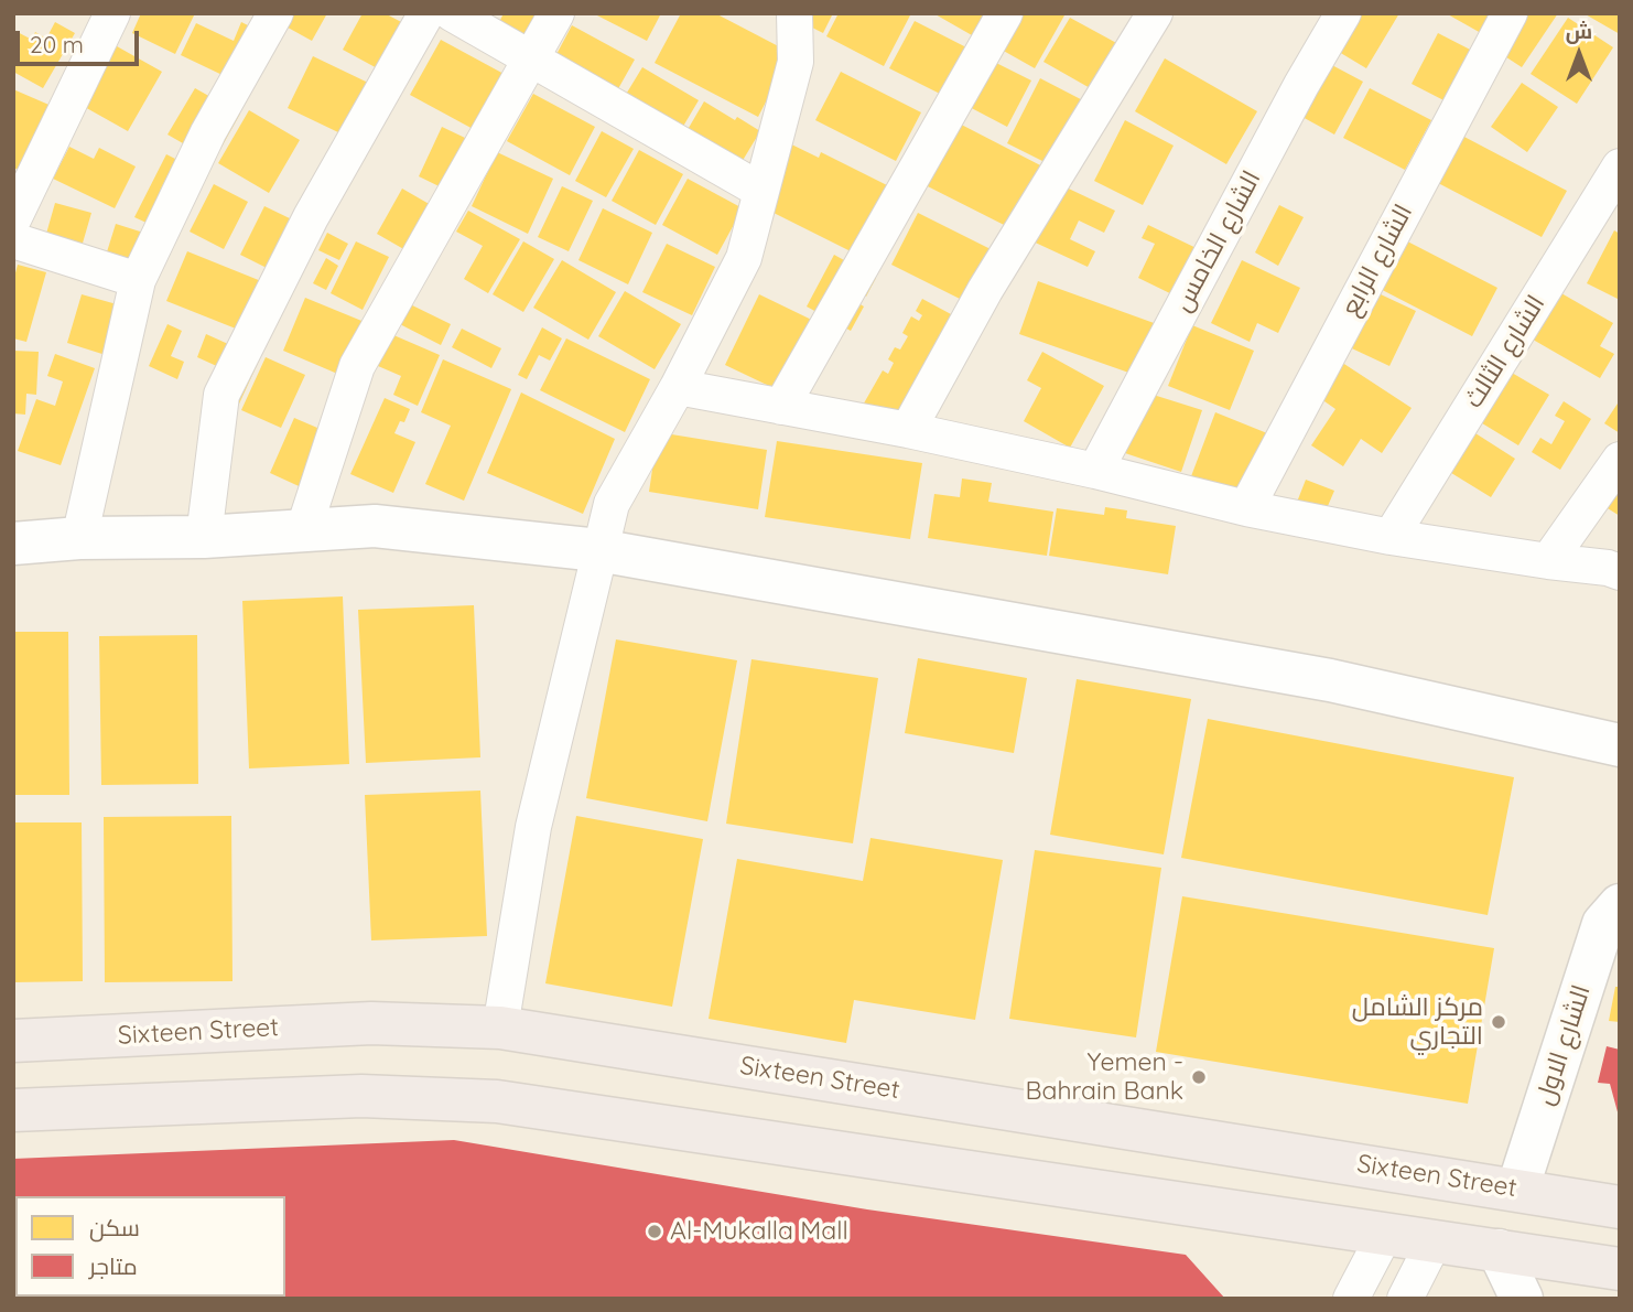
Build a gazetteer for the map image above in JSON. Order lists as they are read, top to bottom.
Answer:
{
  "streets": {
    "highway": ["Sixteen Street"],
    "street": [
      "الشارع الخامس",
      "الشارع الرابع",
      "الشارع الثالث",
      "الشارع الاول"
    ]
  },
  "crossings": [
    ["Sixteen Street", "الشارع الاول"]
  ],
  "places": ["مركز الشامل التجاري", "Yemen - Bahrain Bank", "Al-Mukalla Mall"],
  "legend": ["سكن", "متاجر"],
  "scale_bar": "20 m",
  "north": "top"
}
